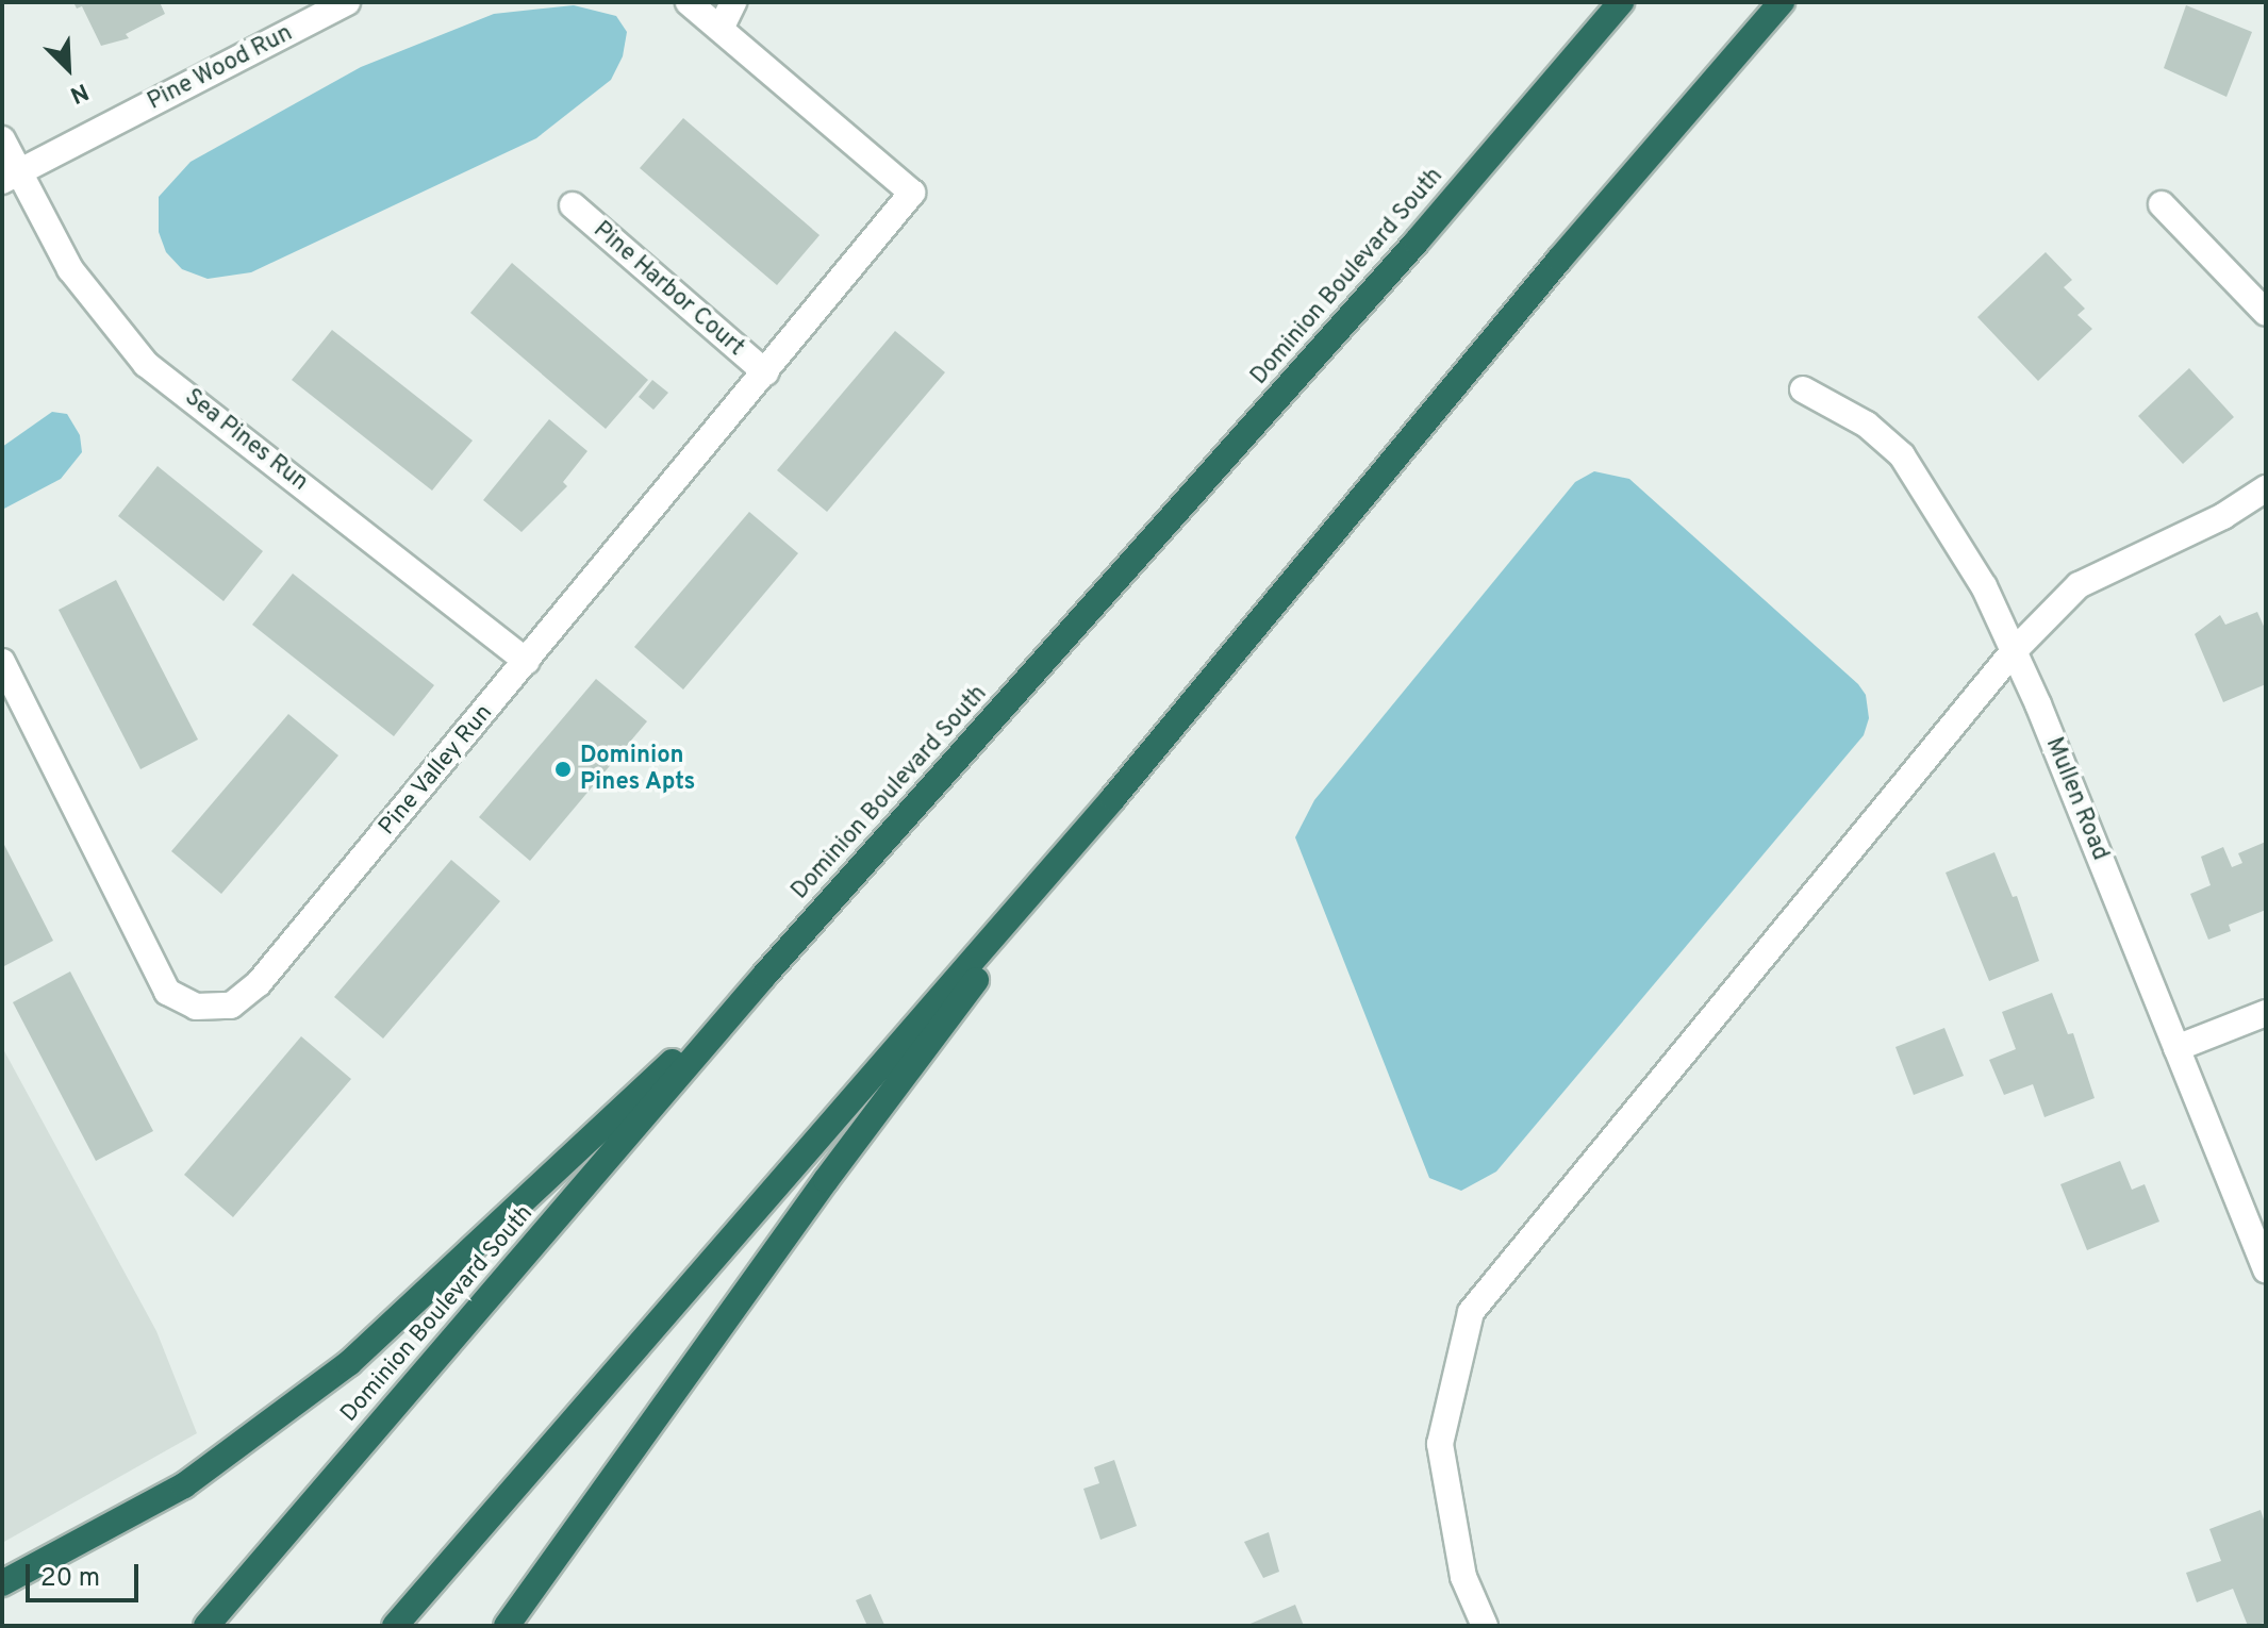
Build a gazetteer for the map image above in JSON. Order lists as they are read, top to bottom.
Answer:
{
  "streets": {
    "highway": ["Dominion Boulevard South"],
    "street": [
      "Pine Wood Run",
      "Pine Harbor Court",
      "Sea Pines Run",
      "Pine Valley Run",
      "Mullen Road"
    ]
  },
  "crossings": [
    ["Pine Wood Run", "Sea Pines Run"],
    ["Pine Harbor Court", "Pine Valley Run"],
    ["Sea Pines Run", "Pine Valley Run"]
  ],
  "places": ["Dominion Pines Apts"],
  "scale_bar": "20 m",
  "north": "bottom right"
}
